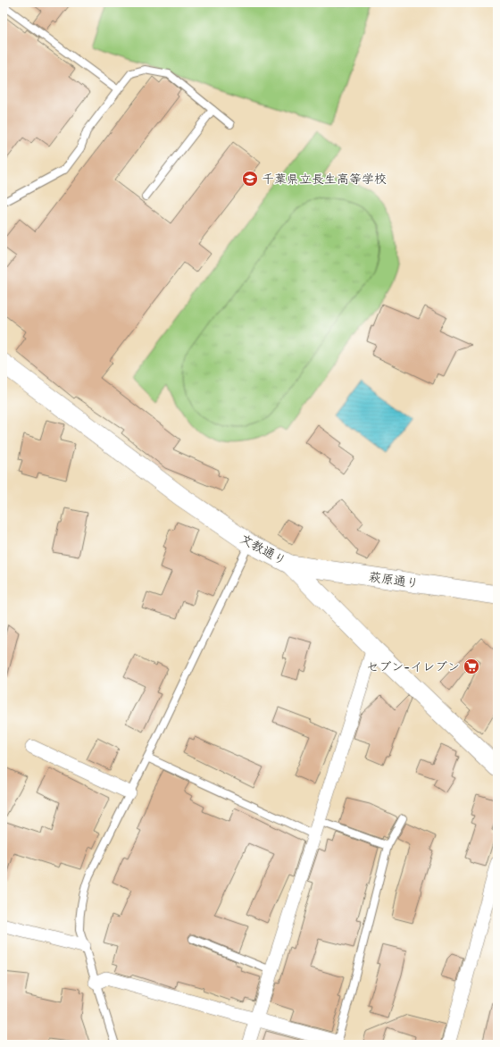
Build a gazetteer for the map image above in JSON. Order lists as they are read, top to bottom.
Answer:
{
  "streets": {
    "street": ["文教通り", "萩原通り"]
  },
  "crossings": [
    ["文教通り", "萩原通り"]
  ],
  "places": {
    "school or university": ["千葉県立長生高等学校"],
    "supermarket": ["セブン-イレブン"]
  }
}
